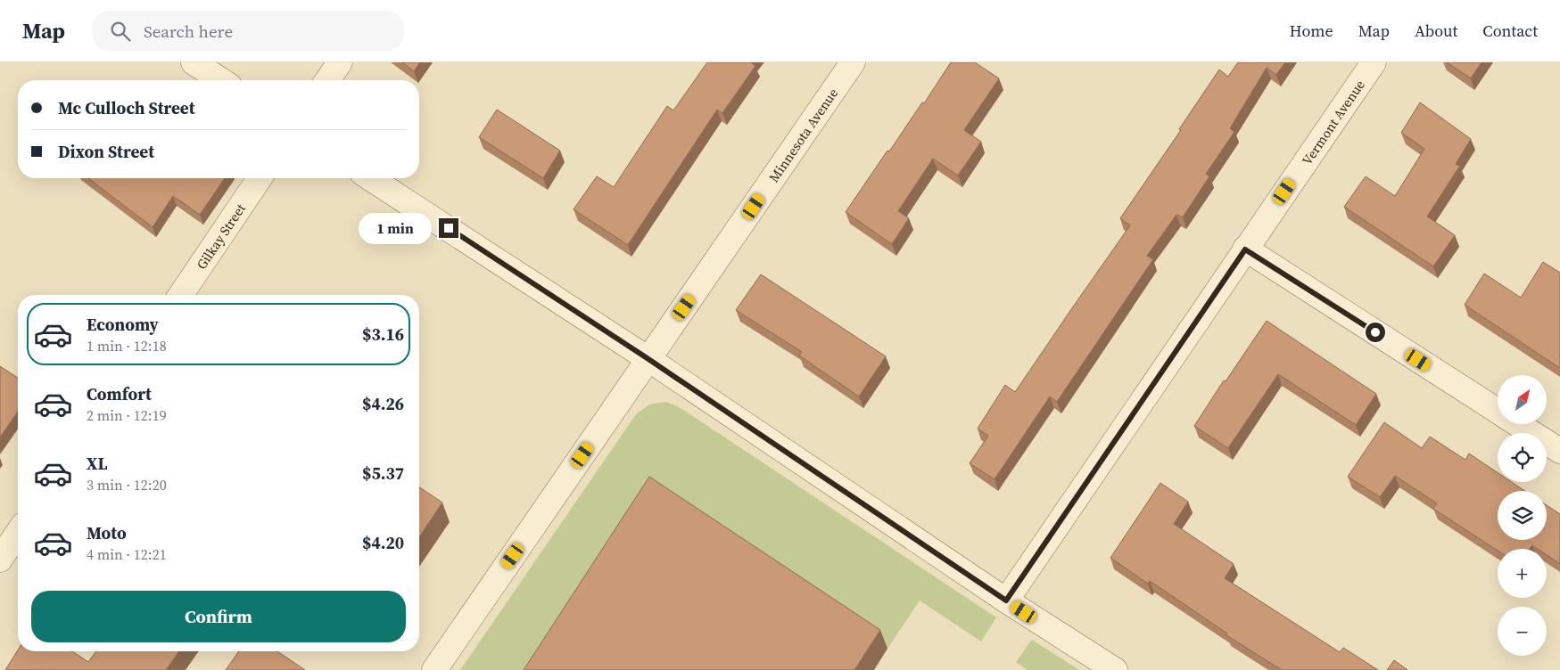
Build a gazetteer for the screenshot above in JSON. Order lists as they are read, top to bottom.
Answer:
{
  "streets": {
    "street": ["Vermont Avenue", "Minnesota Avenue", "Gilkay Street"]
  },
  "north": "top right",
  "page": {
    "header": "Map",
    "search": "Search here",
    "nav": [
      "Home",
      "Map",
      "About",
      "Contact"
    ],
    "banner": ["Mc Culloch Street", "Dixon Street"],
    "bubble": "1 min",
    "list": [
      {
        "name": "Economy",
        "note": "1 min · 12:18",
        "value": "$3.16"
      },
      {
        "name": "Comfort",
        "note": "2 min · 12:19",
        "value": "$4.26"
      },
      {
        "name": "XL",
        "note": "3 min · 12:20",
        "value": "$5.37"
      },
      {
        "name": "Moto",
        "note": "4 min · 12:21",
        "value": "$4.20"
      }
    ],
    "map_buttons": ["+", "−"],
    "buttons": "Confirm"
  }
}
